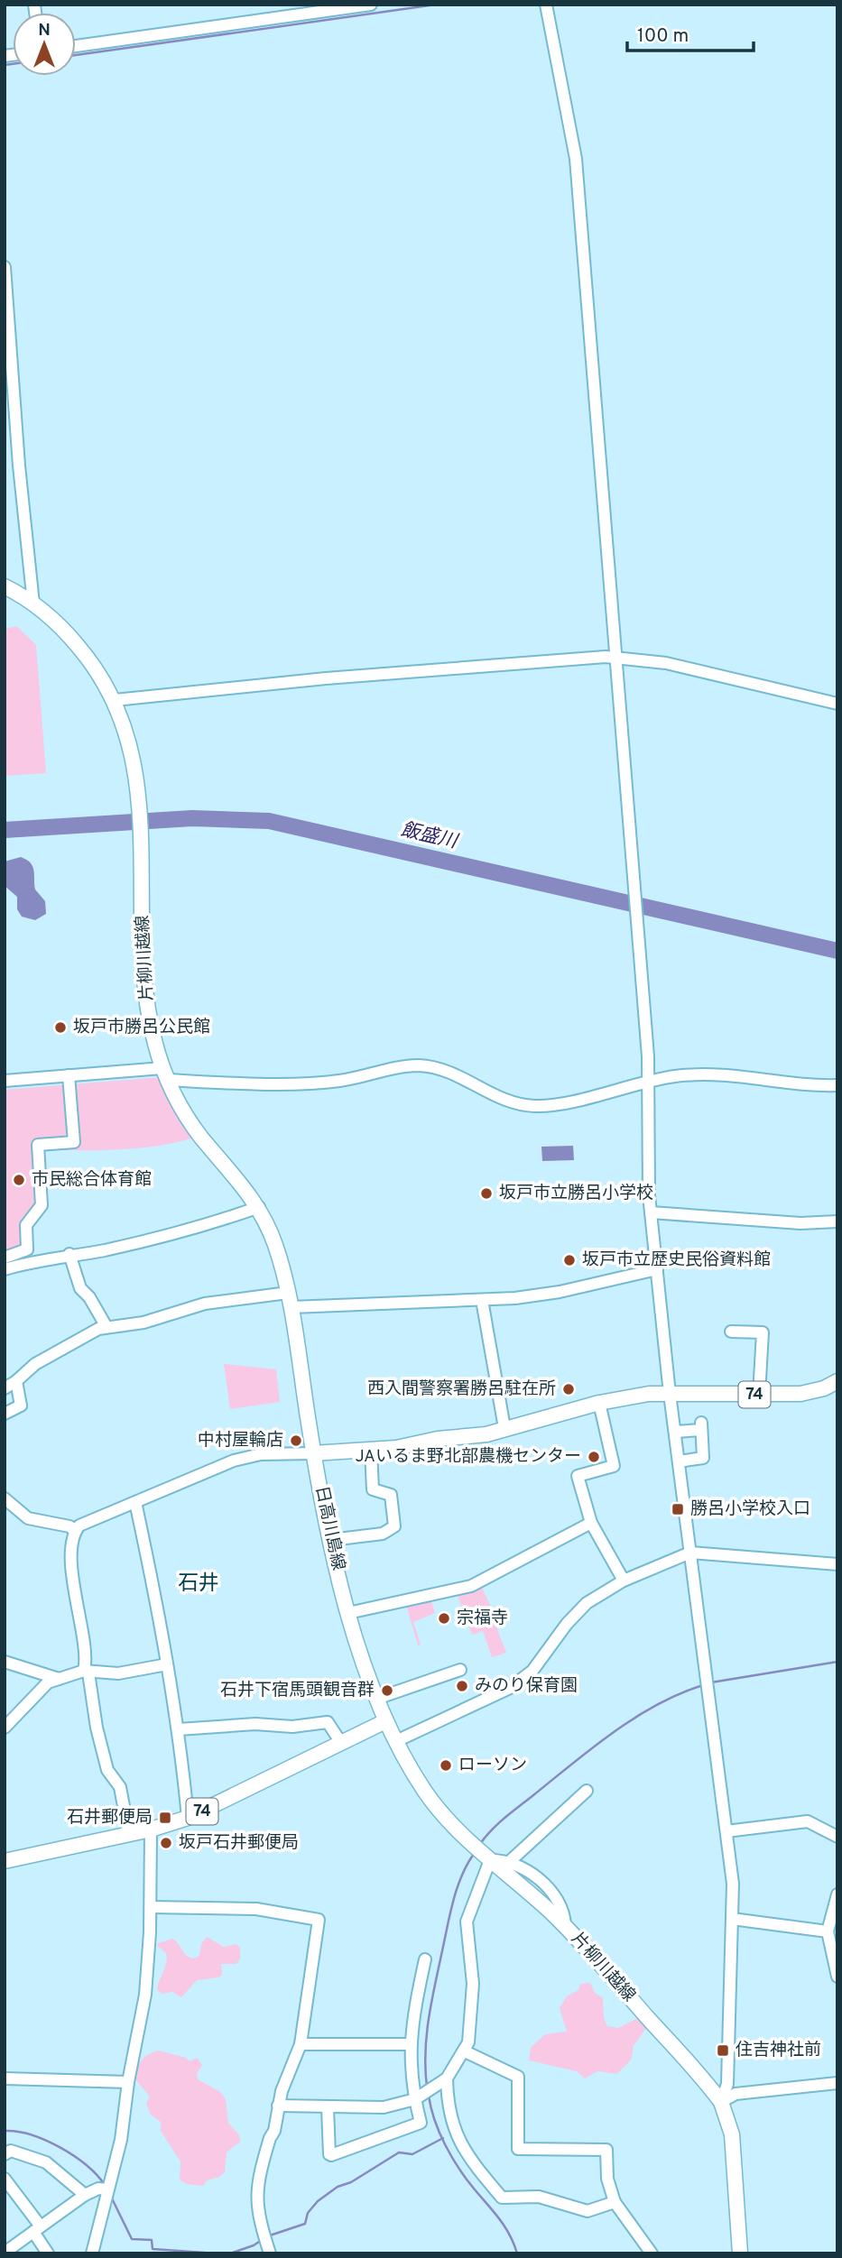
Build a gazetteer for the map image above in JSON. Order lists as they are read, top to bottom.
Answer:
{
  "streets": {
    "main road": ["片柳川越線", "74", "日高川島線"]
  },
  "crossings": [
    ["片柳川越線", "74"],
    ["片柳川越線", "日高川島線"],
    ["74", "日高川島線"]
  ],
  "districts": ["石井"],
  "water": ["飯盛川"],
  "places": {
    "other": [
      "坂戸市勝呂公民館",
      "市民総合体育館",
      "坂戸市立勝呂小学校",
      "坂戸市立歴史民俗資料館",
      "西入間警察署勝呂駐在所",
      "中村屋輪店",
      "JAいるま野北部農機センター",
      "宗福寺",
      "みのり保育園",
      "石井下宿馬頭観音群",
      "ローソン",
      "坂戸石井郵便局"
    ],
    "transit": ["勝呂小学校入口", "石井郵便局", "住吉神社前"]
  },
  "scale_bar": "100 m",
  "north": "top"
}
